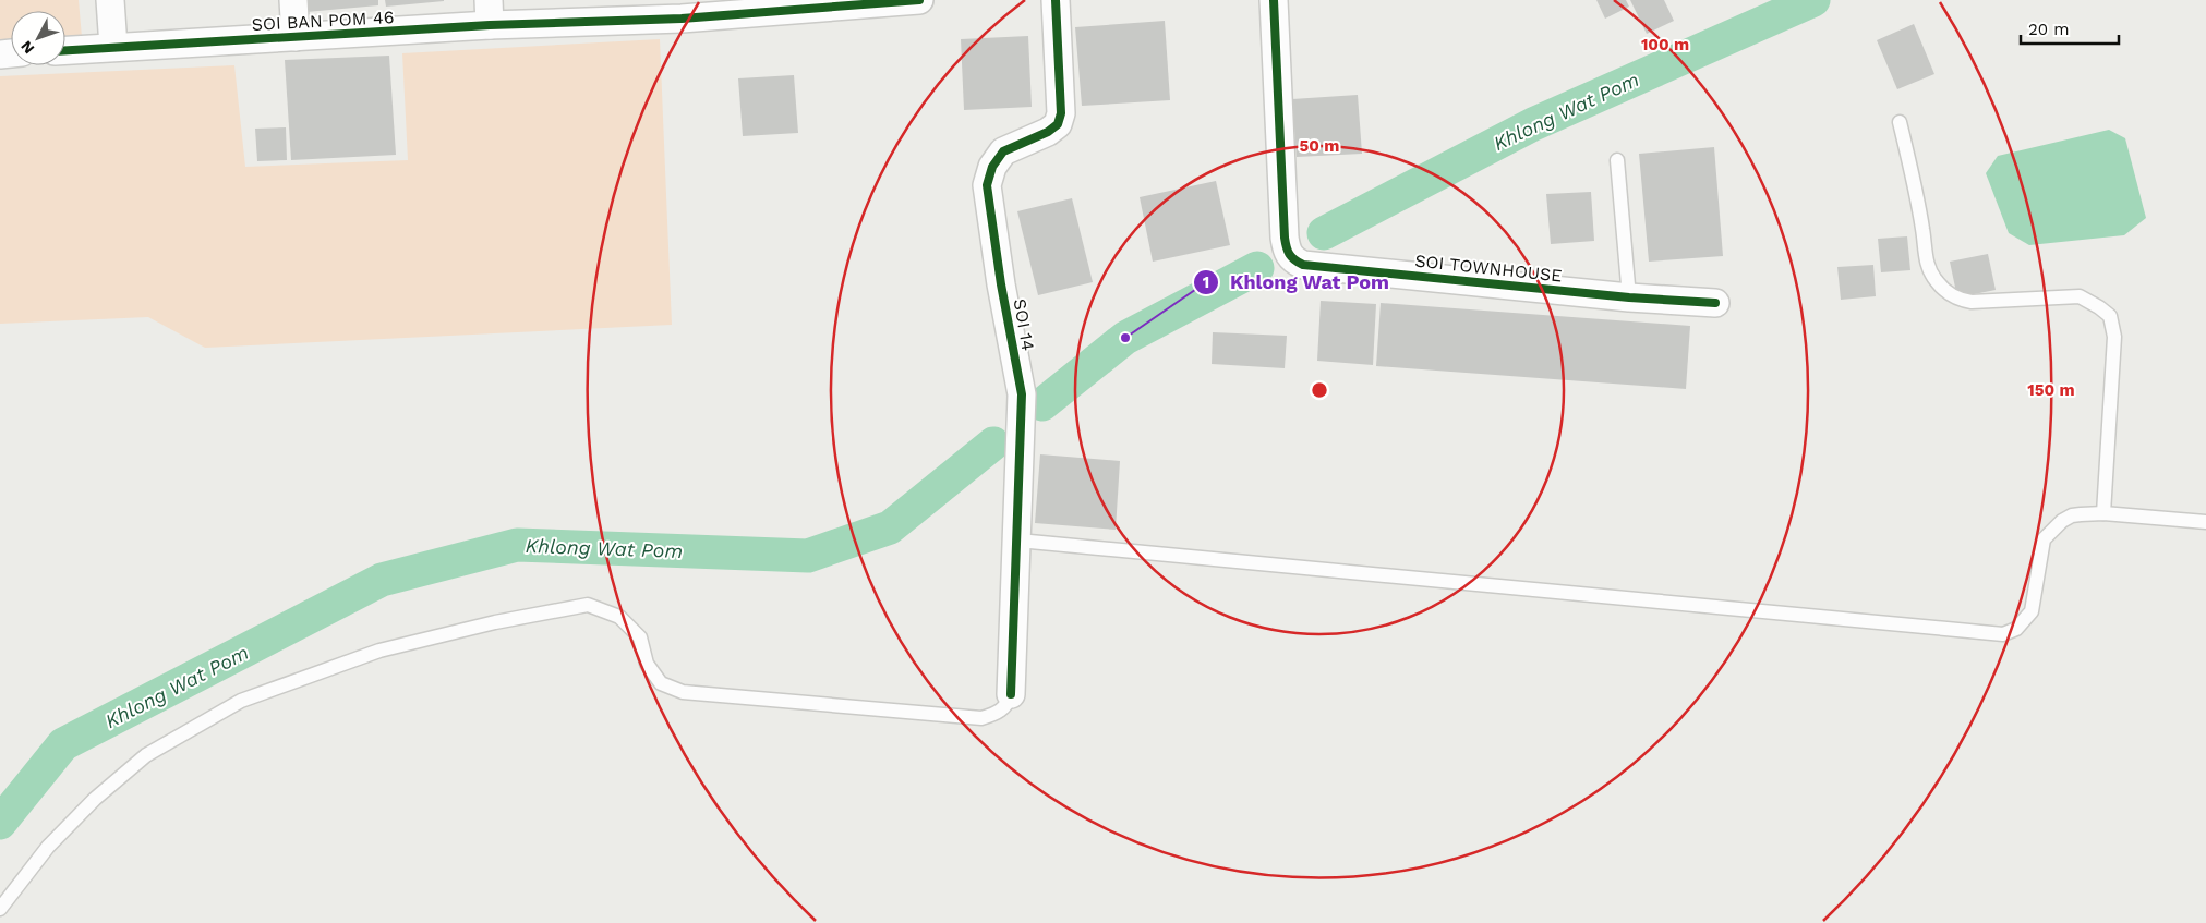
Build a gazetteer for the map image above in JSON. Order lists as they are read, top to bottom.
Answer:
{
  "streets": {
    "street": ["SOI BAN POM 46", "SOI TOWNHOUSE", "SOI 14"]
  },
  "water": ["Khlong Wat Pom"],
  "places": ["Khlong Wat Pom"],
  "scale_bar": "20 m",
  "north": "bottom left",
  "rings": ["100 m", "50 m", "150 m"]
}
